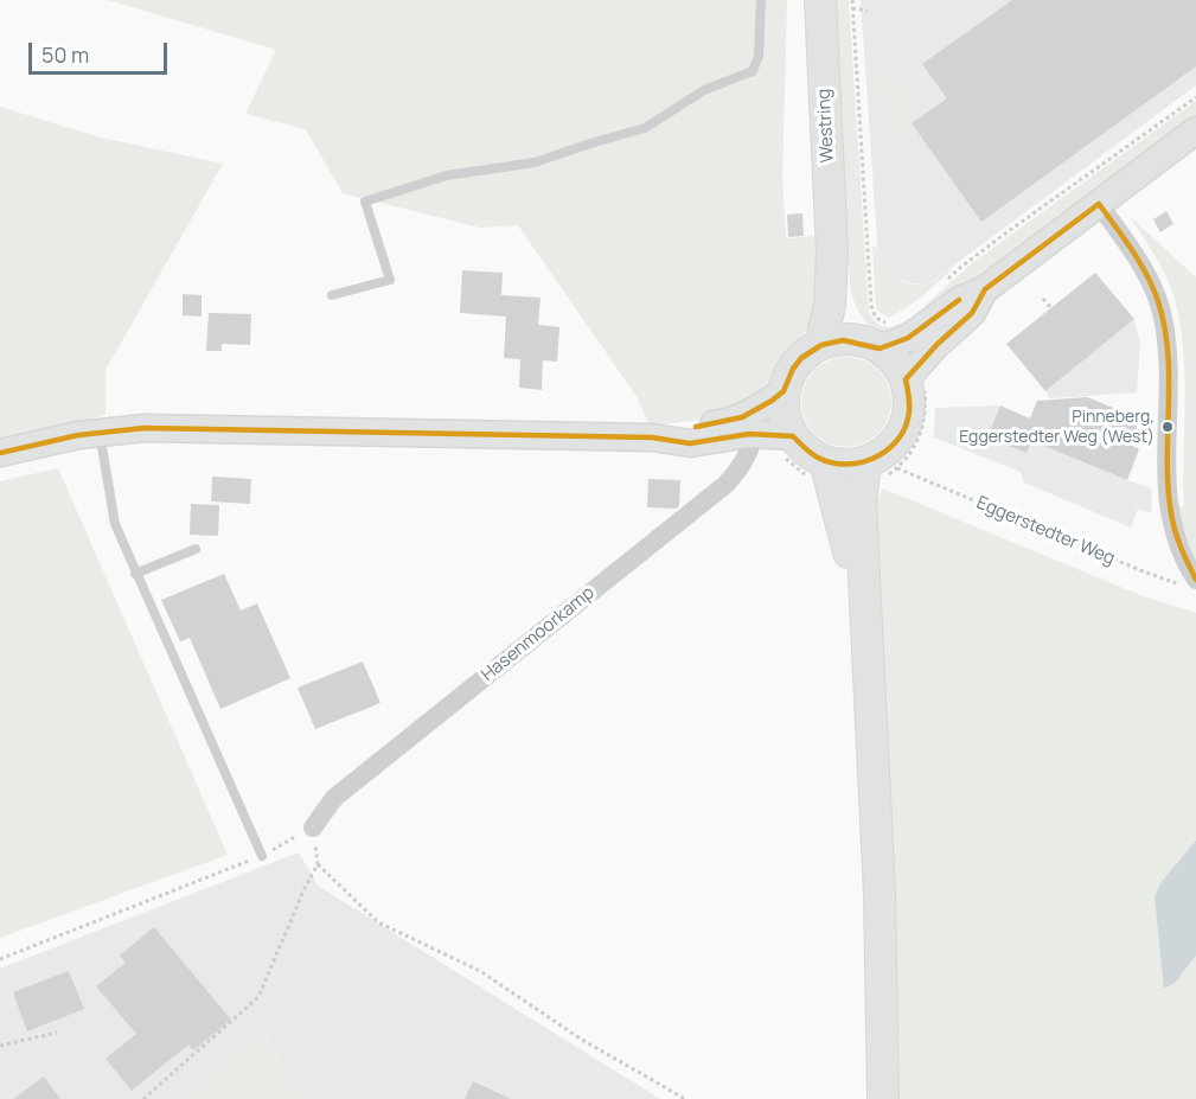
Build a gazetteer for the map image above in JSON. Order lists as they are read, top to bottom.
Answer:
{
  "streets": {
    "main road": ["Westring"],
    "street": ["Hasenmoorkamp"],
    "path": ["Eggerstedter Weg"]
  },
  "crossings": [
    ["Westring", "Eggerstedter Weg"]
  ],
  "places": ["Pinneberg, Eggerstedter Weg (West)"],
  "scale_bar": "50 m"
}
